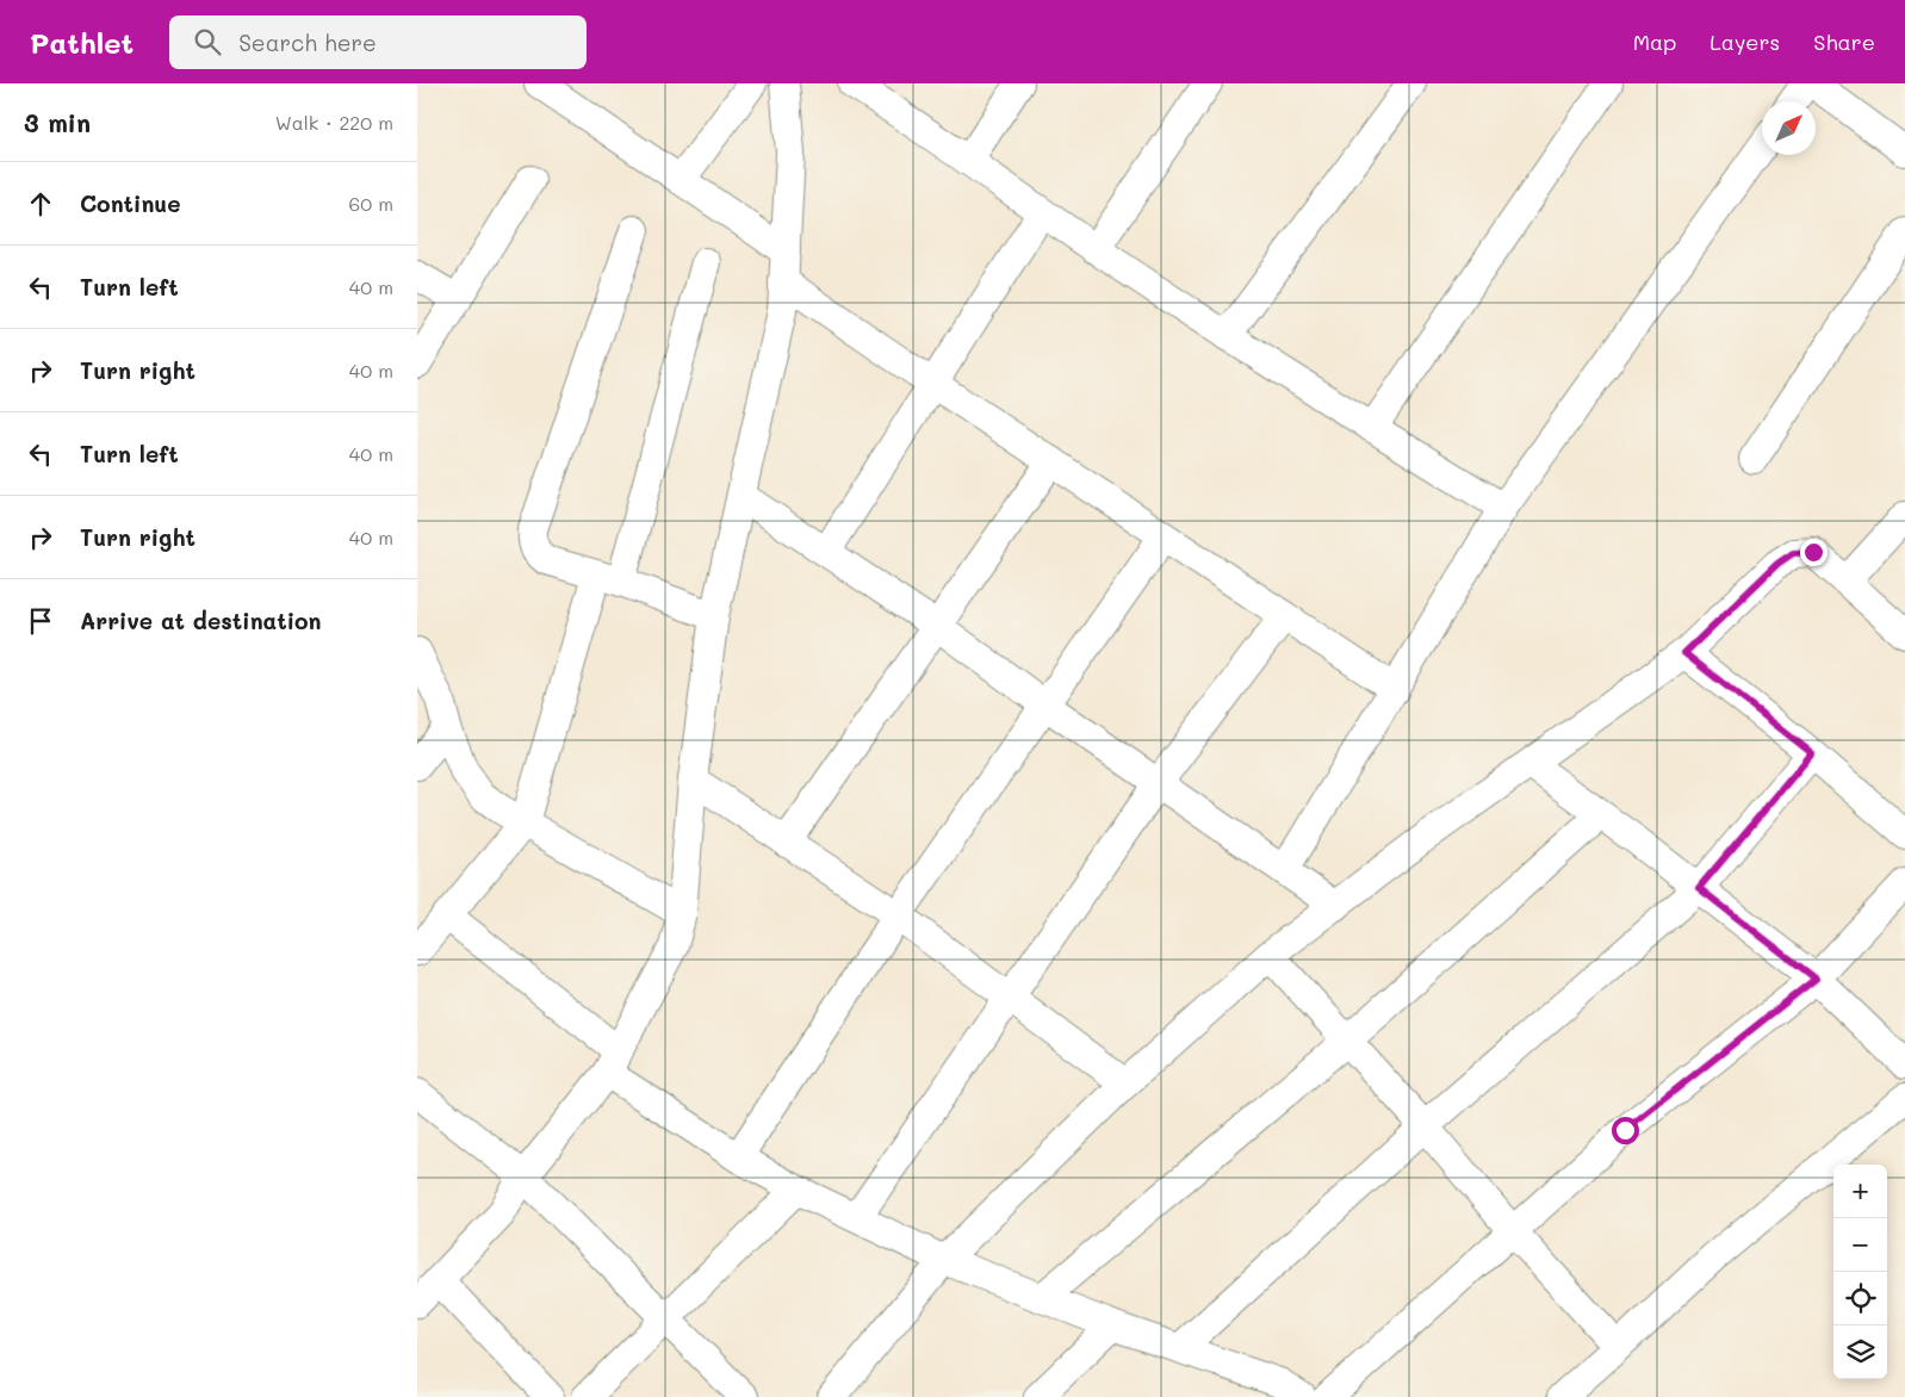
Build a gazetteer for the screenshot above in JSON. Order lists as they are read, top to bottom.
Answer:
{
  "north": "top right",
  "page": {
    "header": "Pathlet",
    "search": "Search here",
    "nav": ["Map", "Layers", "Share"],
    "heading": ["3 min", "Walk · 220 m"],
    "list": [
      ["Continue", "60 m"],
      ["Turn left", "40 m"],
      ["Turn right", "40 m"],
      ["Turn left", "40 m"],
      ["Turn right", "40 m"],
      "Arrive at destination"
    ],
    "map_buttons": ["+", "−"]
  }
}
